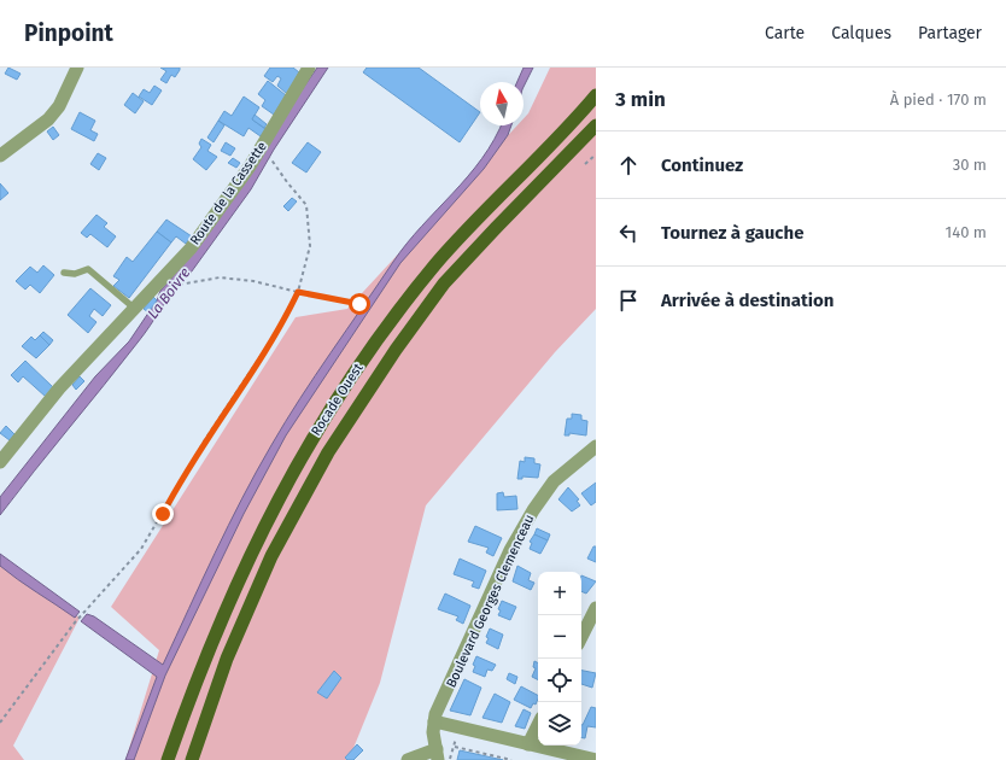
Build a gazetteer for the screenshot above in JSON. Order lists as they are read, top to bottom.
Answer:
{
  "streets": {
    "main road": ["Rocade Ouest"],
    "street": ["Route de la Cassette", "Boulevard Georges Clemenceau"]
  },
  "water": ["La Boivre"],
  "north": "top",
  "page": {
    "header": "Pinpoint",
    "nav": ["Carte", "Calques", "Partager"],
    "heading": ["3 min", "À pied · 170 m"],
    "list": [
      ["Continuez", "30 m"],
      ["Tournez à gauche", "140 m"],
      "Arrivée à destination"
    ],
    "map_buttons": ["+", "−"]
  }
}
